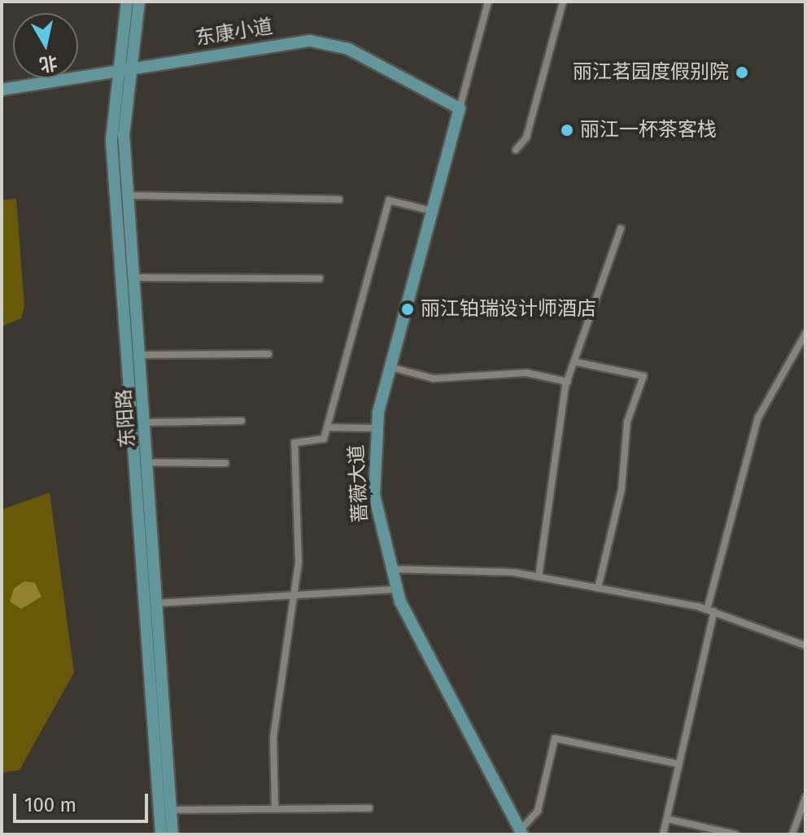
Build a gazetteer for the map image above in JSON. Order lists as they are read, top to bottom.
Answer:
{
  "streets": {
    "main road": ["东康小道", "东阳路", "蔷薇大道"]
  },
  "crossings": [
    ["东康小道", "东阳路"],
    ["东康小道", "蔷薇大道"]
  ],
  "places": ["丽江茗园度假别院", "丽江一杯茶客栈", "丽江铂瑞设计师酒店"],
  "scale_bar": "100 m",
  "north": "bottom"
}
